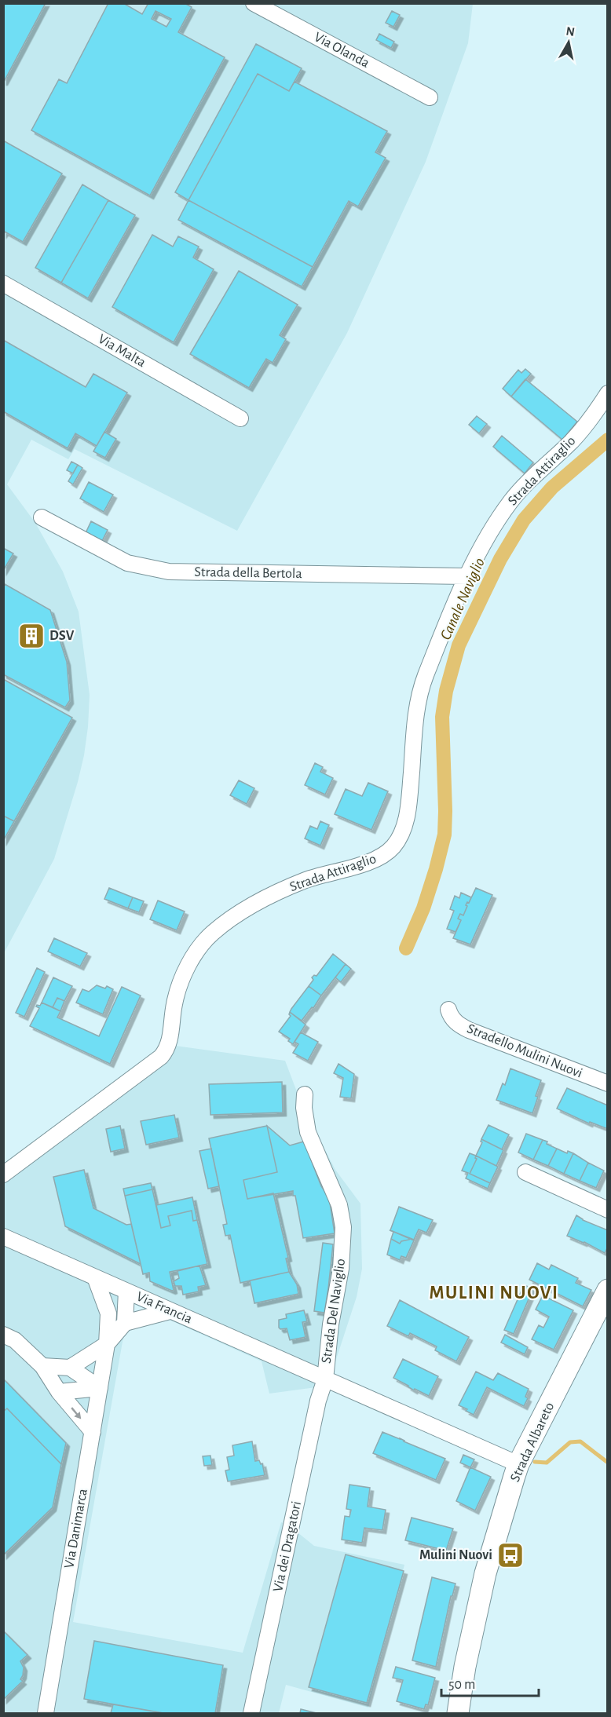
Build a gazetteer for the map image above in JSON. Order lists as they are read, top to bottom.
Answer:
{
  "streets": {
    "street": [
      "Via Olanda",
      "Via Malta",
      "Strada Attiraglio",
      "Strada della Bertola",
      "Stradello Mulini Nuovi",
      "Via Francia",
      "Strada Del Naviglio",
      "Strada Albareto",
      "Via Danimarca",
      "Via dei Dragatori"
    ]
  },
  "crossings": [
    ["Strada Attiraglio", "Strada della Bertola"],
    ["Via Francia", "Strada Del Naviglio"],
    ["Via Francia", "Via Danimarca"],
    ["Via Francia", "Via dei Dragatori"],
    ["Strada Del Naviglio", "Strada Albareto"],
    ["Strada Del Naviglio", "Via dei Dragatori"]
  ],
  "districts": ["MULINI NUOVI"],
  "water": ["Canale Naviglio"],
  "places": {
    "building": ["DSV"],
    "bus stop": ["Mulini Nuovi"]
  },
  "scale_bar": "50 m",
  "north": "top"
}
